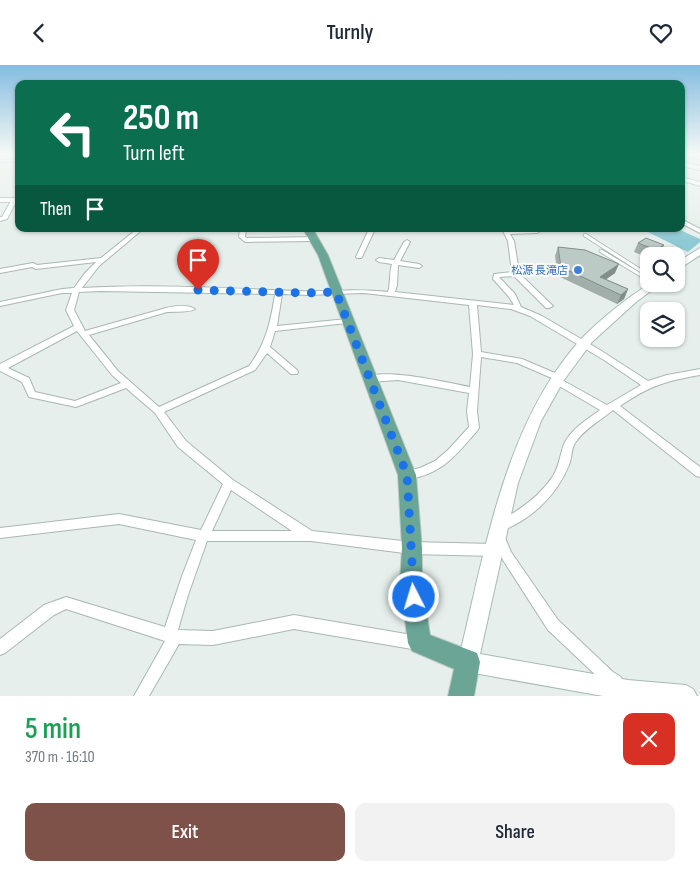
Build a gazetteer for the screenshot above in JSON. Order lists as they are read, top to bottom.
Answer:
{
  "places": ["松源 長滝店"],
  "page": {
    "header": "Turnly",
    "turn": ["250 m", "Turn left"],
    "then": "Then",
    "heading": ["5 min", "370 m · 16:10"],
    "buttons": ["Exit", "Share"]
  }
}
